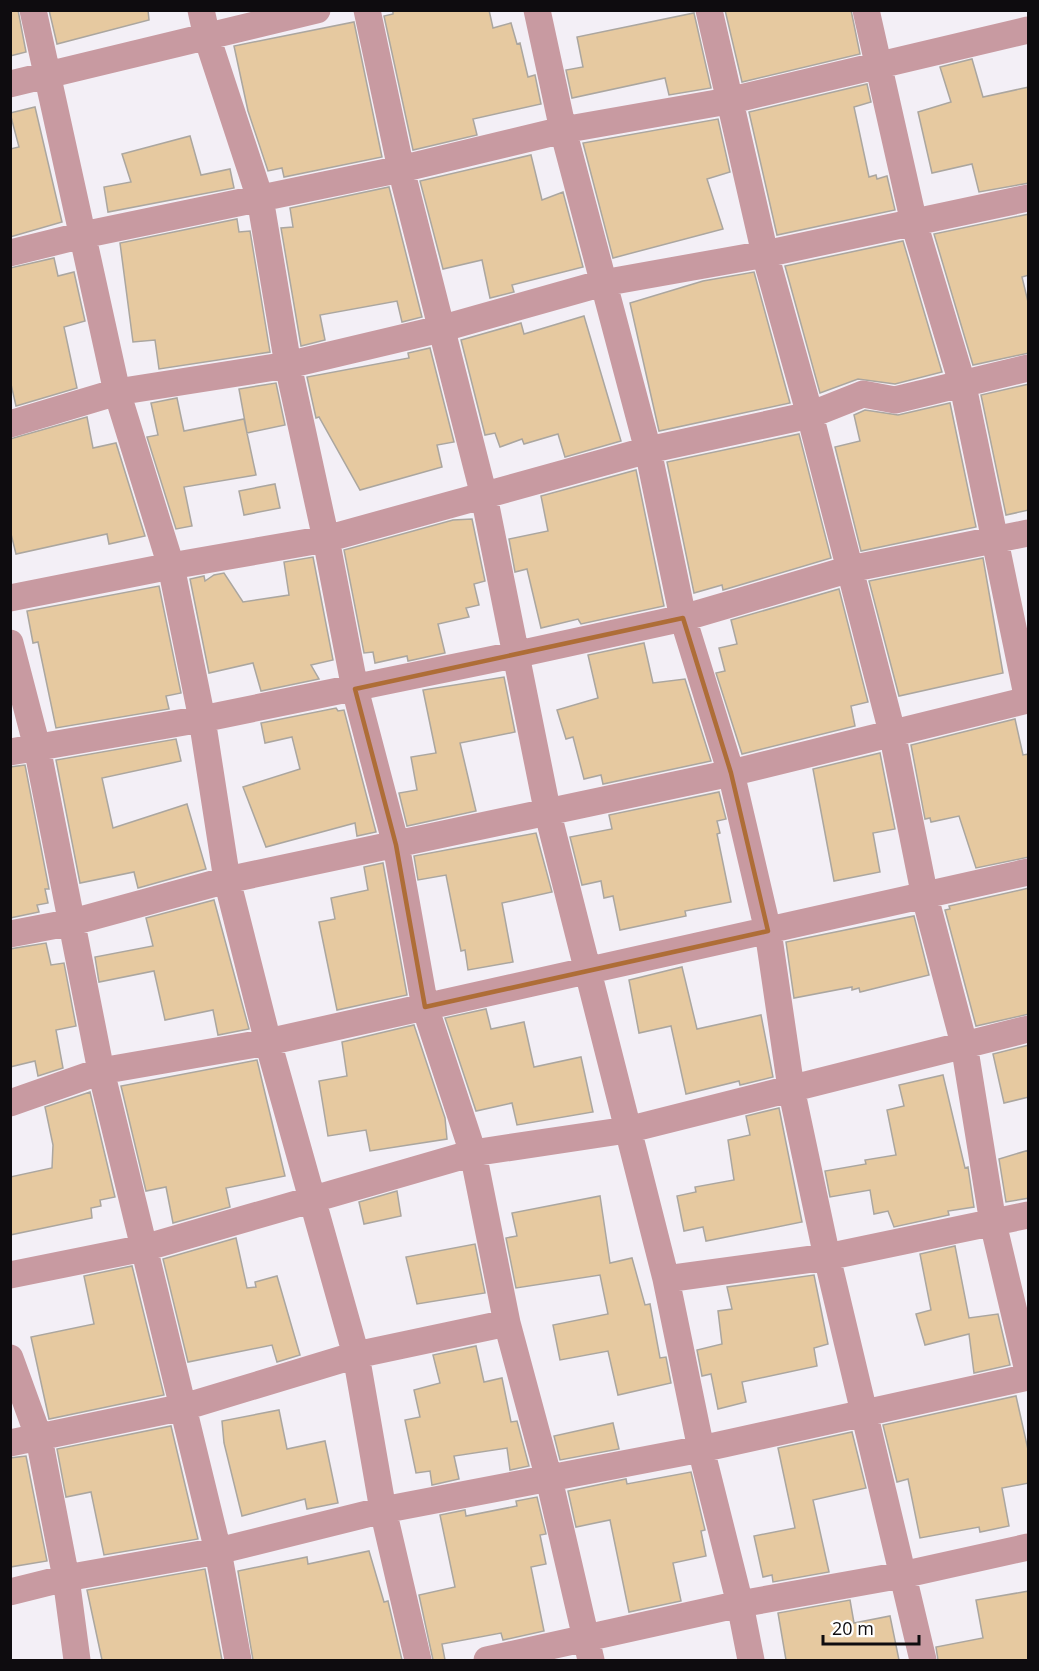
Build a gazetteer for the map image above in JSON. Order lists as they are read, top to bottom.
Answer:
{
  "scale_bar": "20 m"
}
